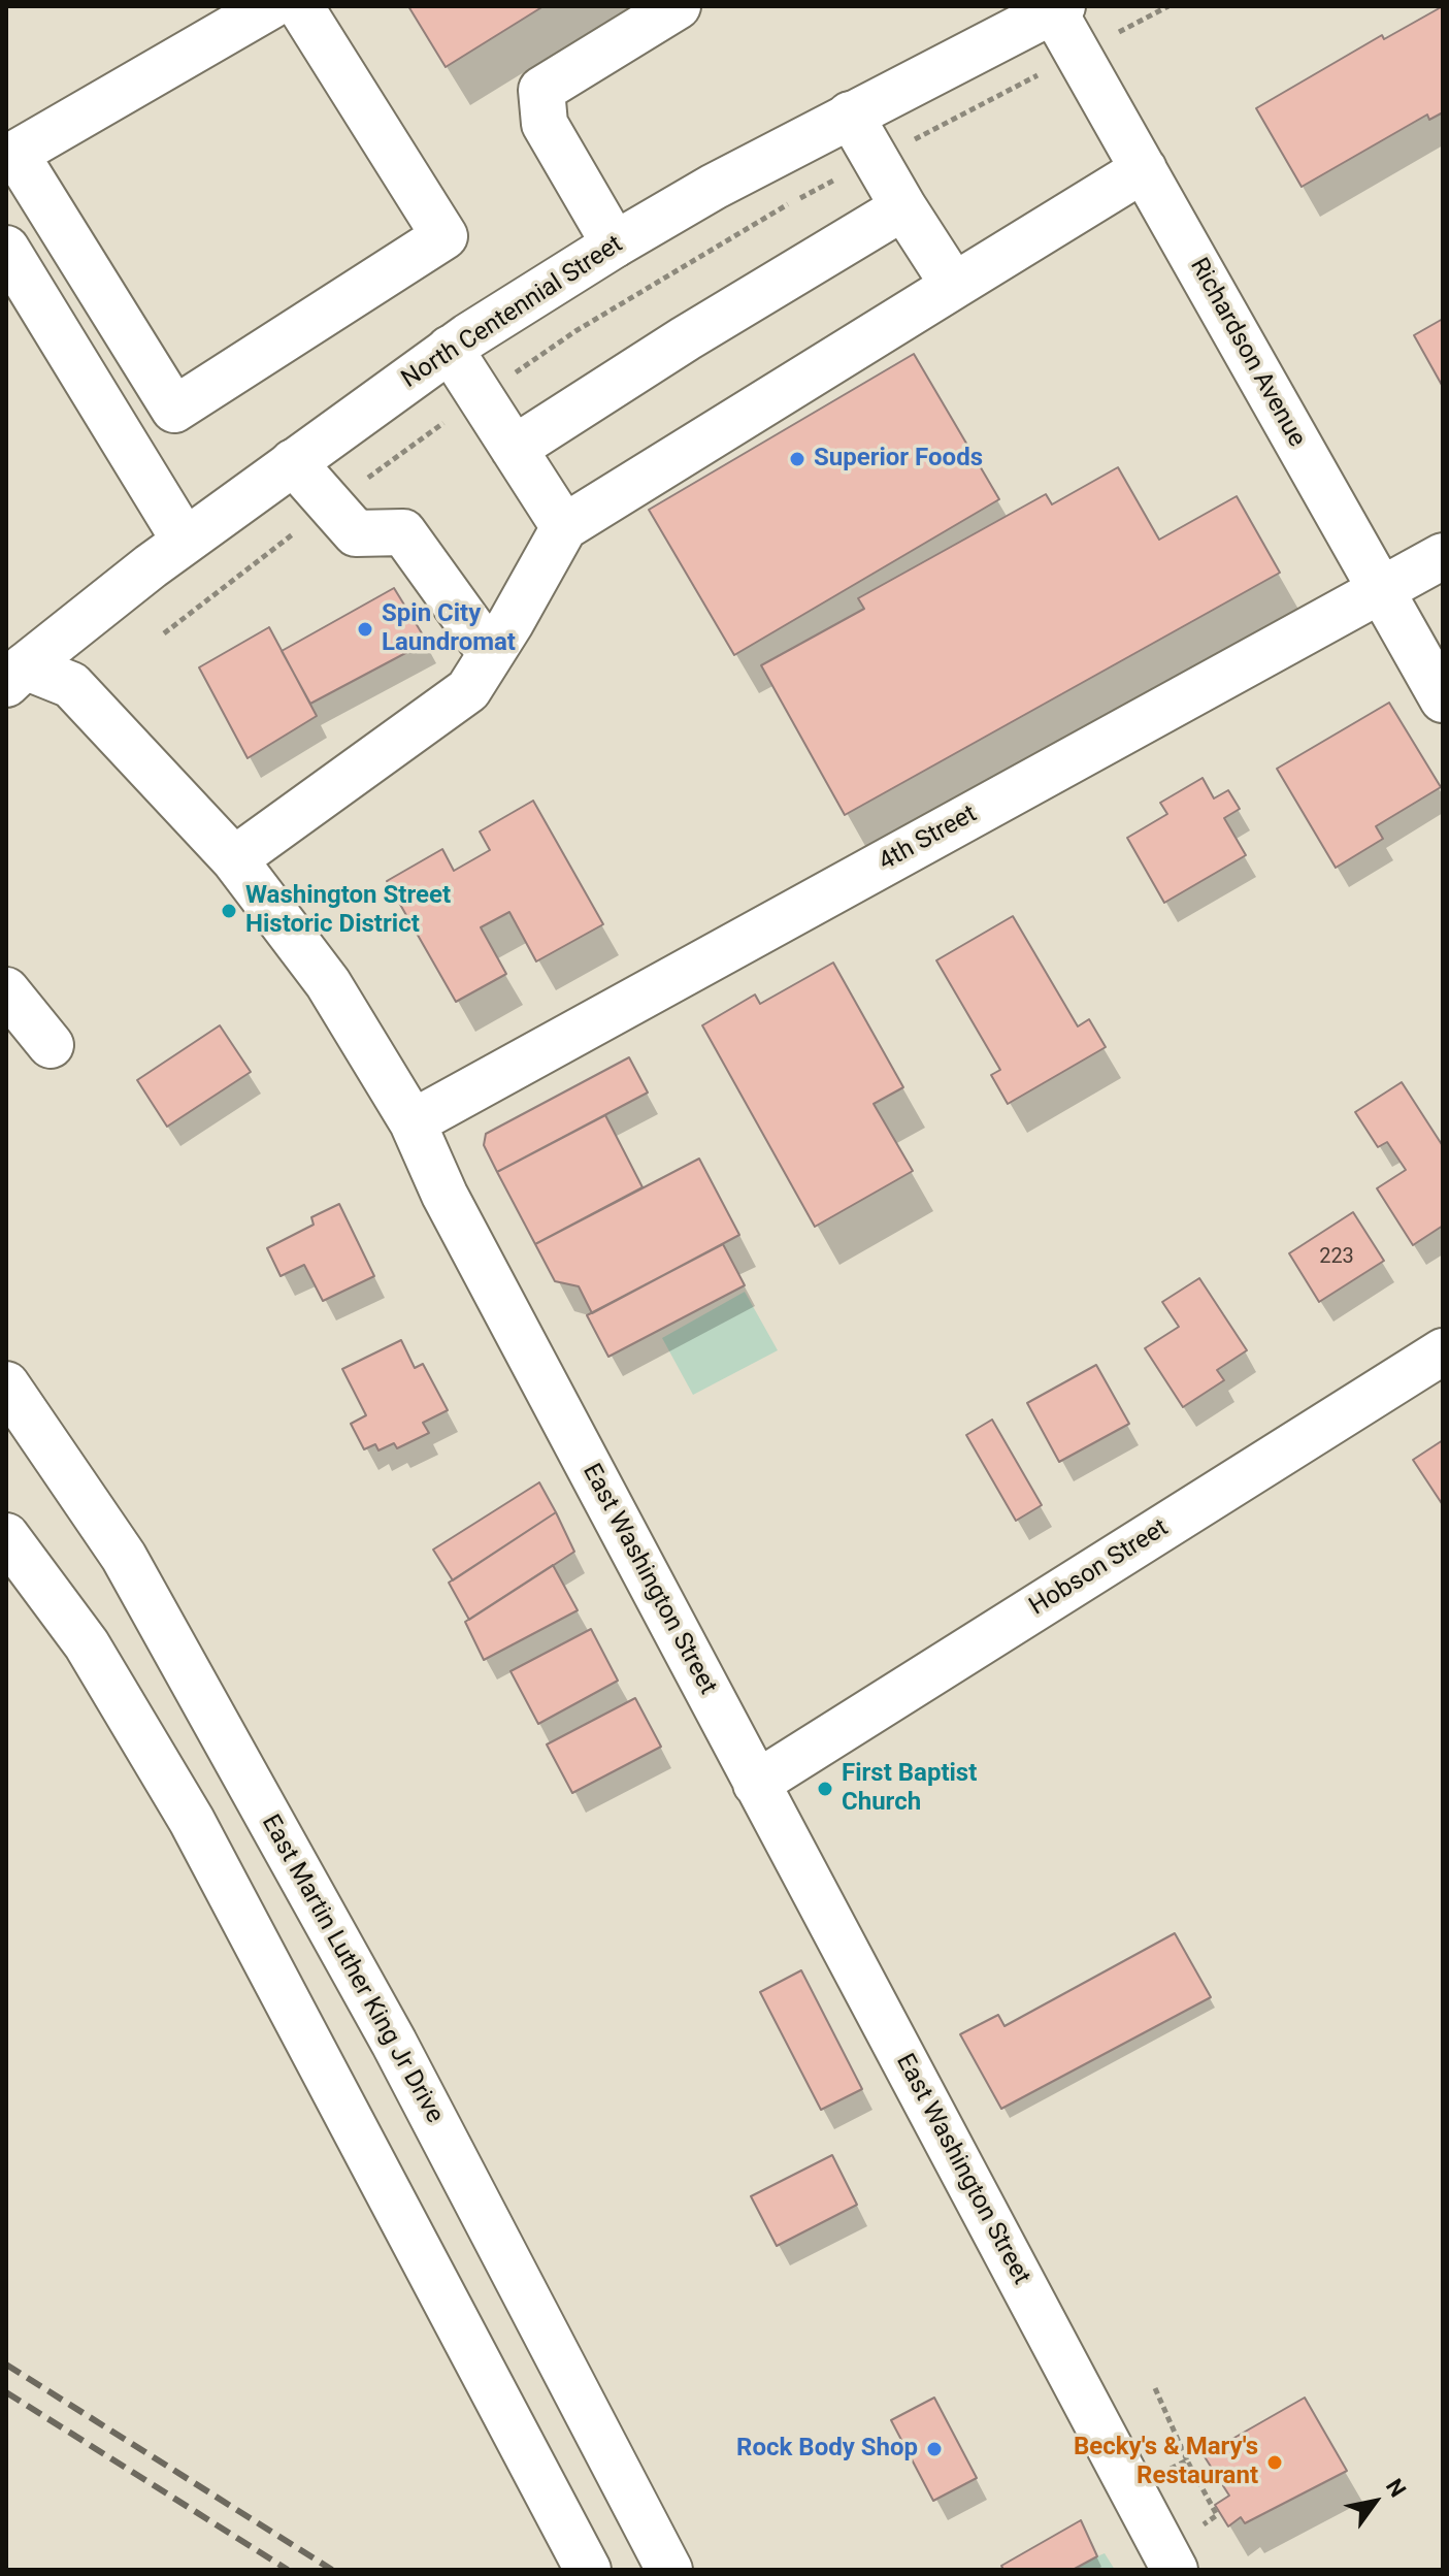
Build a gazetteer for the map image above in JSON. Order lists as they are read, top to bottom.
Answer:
{
  "streets": {
    "street": [
      "North Centennial Street",
      "Richardson Avenue",
      "4th Street",
      "Hobson Street",
      "East Washington Street",
      "East Martin Luther King Jr Drive"
    ]
  },
  "crossings": [
    ["North Centennial Street", "Richardson Avenue"],
    ["North Centennial Street", "East Washington Street"],
    ["Richardson Avenue", "4th Street"],
    ["4th Street", "East Washington Street"],
    ["Hobson Street", "East Washington Street"]
  ],
  "places": [
    "Superior Foods",
    "Spin City Laundromat",
    "Washington Street Historic District",
    "First Baptist Church",
    "Rock Body Shop",
    "Becky's & Mary's Restaurant"
  ],
  "house_numbers": ["223"],
  "north": "top right"
}
